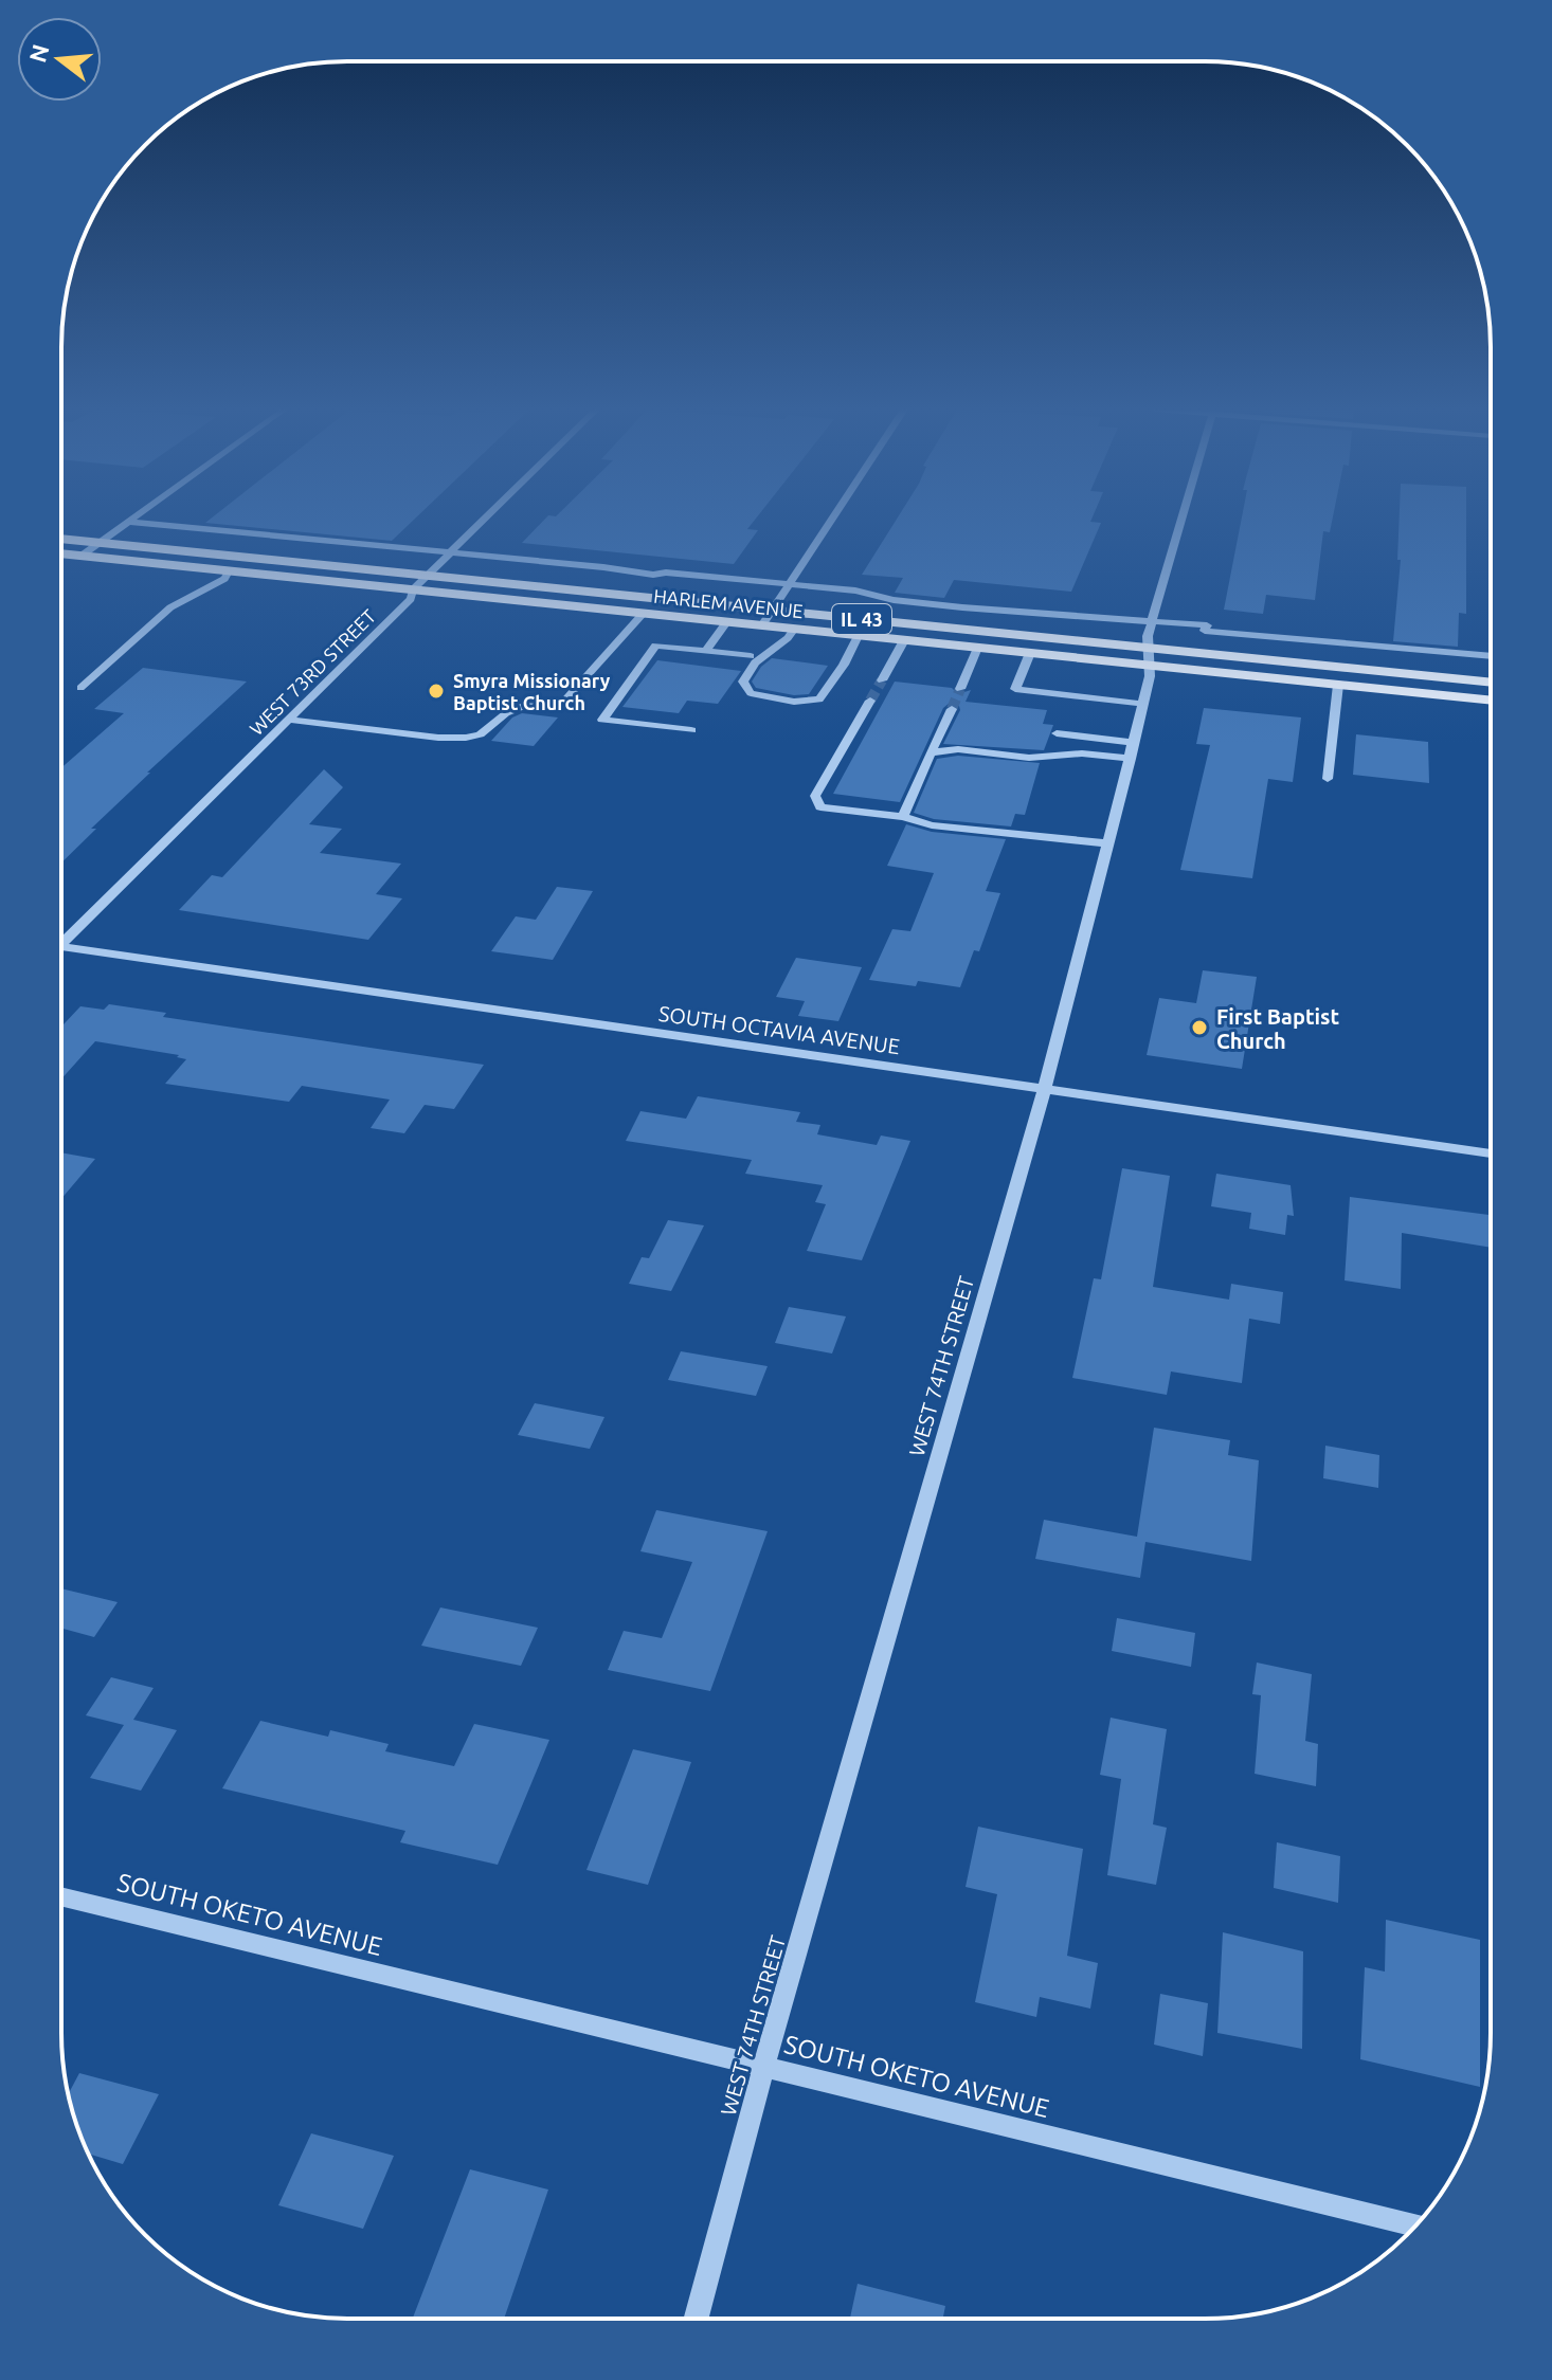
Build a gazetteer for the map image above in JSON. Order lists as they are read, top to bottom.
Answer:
{
  "streets": {
    "main road": ["HARLEM AVENUE", "IL 43"],
    "street": [
      "WEST 73RD STREET",
      "SOUTH OCTAVIA AVENUE",
      "WEST 74TH STREET",
      "SOUTH OKETO AVENUE"
    ]
  },
  "crossings": [
    ["HARLEM AVENUE", "WEST 73RD STREET"],
    ["HARLEM AVENUE", "WEST 74TH STREET"],
    ["SOUTH OCTAVIA AVENUE", "WEST 74TH STREET"],
    ["WEST 74TH STREET", "SOUTH OKETO AVENUE"]
  ],
  "places": ["Smyra Missionary Baptist Church", "First Baptist Church"],
  "north": "left"
}
